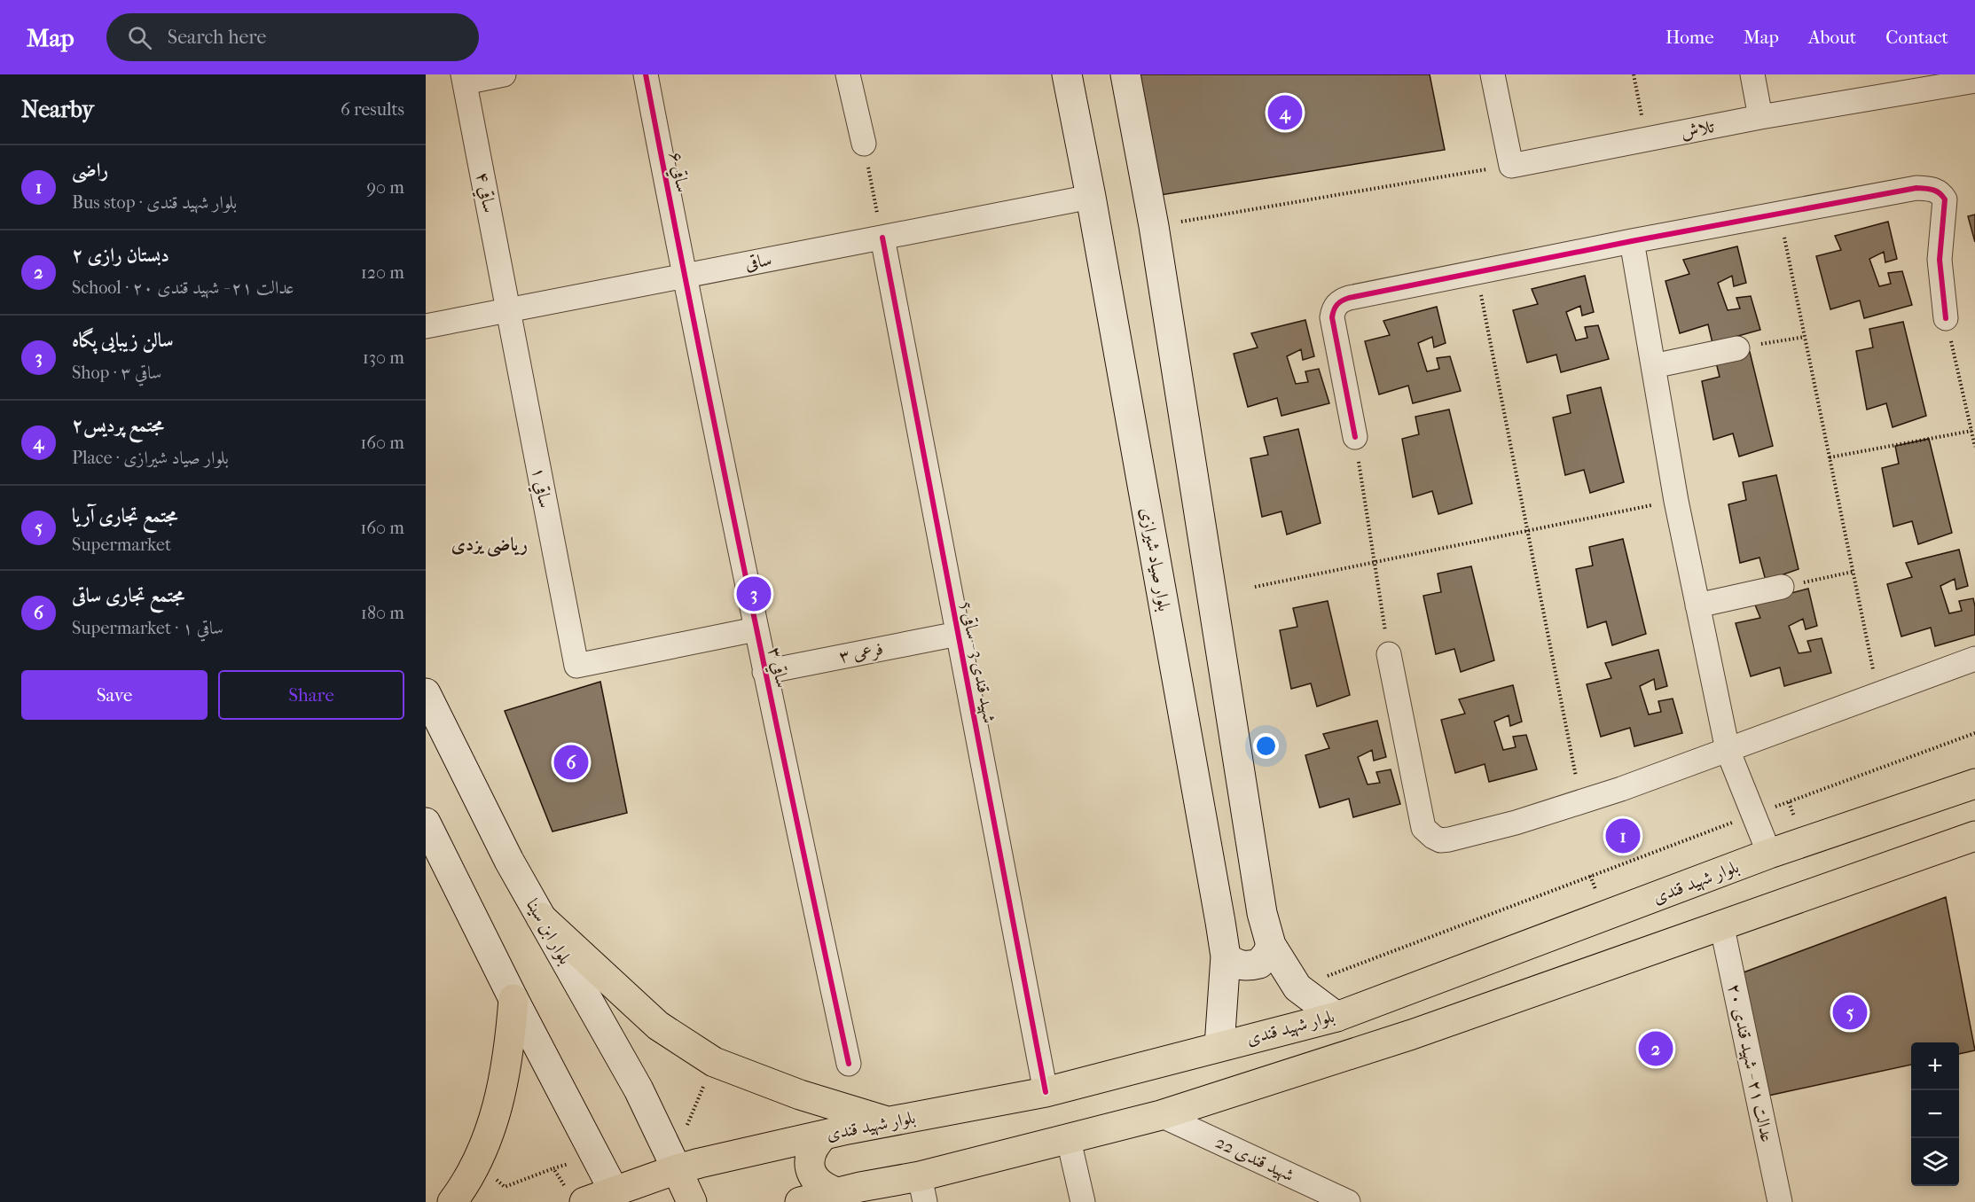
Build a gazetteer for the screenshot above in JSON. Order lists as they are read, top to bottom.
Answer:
{
  "streets": {
    "main road": ["بلوار صیاد شیرازی", "بلوار شهید قندی", "بلوار ابن سینا"],
    "street": [
      "تلاش",
      "ساقي ۶",
      "ساقي ۴",
      "ساقی",
      "ساقي ۱",
      "فرعی ۳",
      "شهید قندی 3 - ساقی 5",
      "ساقي ۳",
      "عدالت ۲۱ - شهید قندی ۲۰",
      "شهید قندی 22"
    ]
  },
  "crossings": [
    ["ساقي ۶", "ساقی"],
    ["ساقي ۶", "ساقي ۳"],
    ["ساقي ۴", "ساقی"],
    ["ساقي ۴", "ساقي ۱"],
    ["ساقی", "ساقي ۱"],
    ["ساقی", "بلوار صیاد شیرازی"],
    ["ساقی", "شهید قندی 3 - ساقی 5"],
    ["ساقی", "ساقي ۳"],
    ["ساقي ۱", "ساقي ۳"],
    ["بلوار صیاد شیرازی", "بلوار شهید قندی"],
    ["فرعی ۳", "شهید قندی 3 - ساقی 5"],
    ["فرعی ۳", "ساقي ۳"],
    ["شهید قندی 3 - ساقی 5", "بلوار شهید قندی"],
    ["بلوار شهید قندی", "بلوار ابن سینا"]
  ],
  "districts": ["ریاضی یزدی"],
  "page": {
    "header": "Map",
    "search": "Search here",
    "nav": [
      "Home",
      "Map",
      "About",
      "Contact"
    ],
    "heading": ["Nearby", "6 results"],
    "pins": [
      "4",
      "3",
      "6",
      "1",
      "5",
      "2"
    ],
    "list": [
      {
        "mark": "1",
        "name": "راضی",
        "note": "Bus stop · بلوار شهید قندی",
        "value": "90 m"
      },
      {
        "mark": "2",
        "name": "دبستان رازی ۲",
        "note": "School · عدالت ۲۱ - شهید قندی ۲۰",
        "value": "120 m"
      },
      {
        "mark": "3",
        "name": "سالن زیبایی پگاه",
        "note": "Shop · ساقي ۳",
        "value": "130 m"
      },
      {
        "mark": "4",
        "name": "مجتمع پردیس۲",
        "note": "Place · بلوار صیاد شیرازی",
        "value": "160 m"
      },
      {
        "mark": "5",
        "name": "مجتمع تجاری آریا",
        "note": "Supermarket",
        "value": "160 m"
      },
      {
        "mark": "6",
        "name": "مجتمع تجاری ساقی",
        "note": "Supermarket · ساقي ۱",
        "value": "180 m"
      }
    ],
    "buttons": ["Save", "Share"],
    "map_buttons": ["+", "−"]
  }
}
